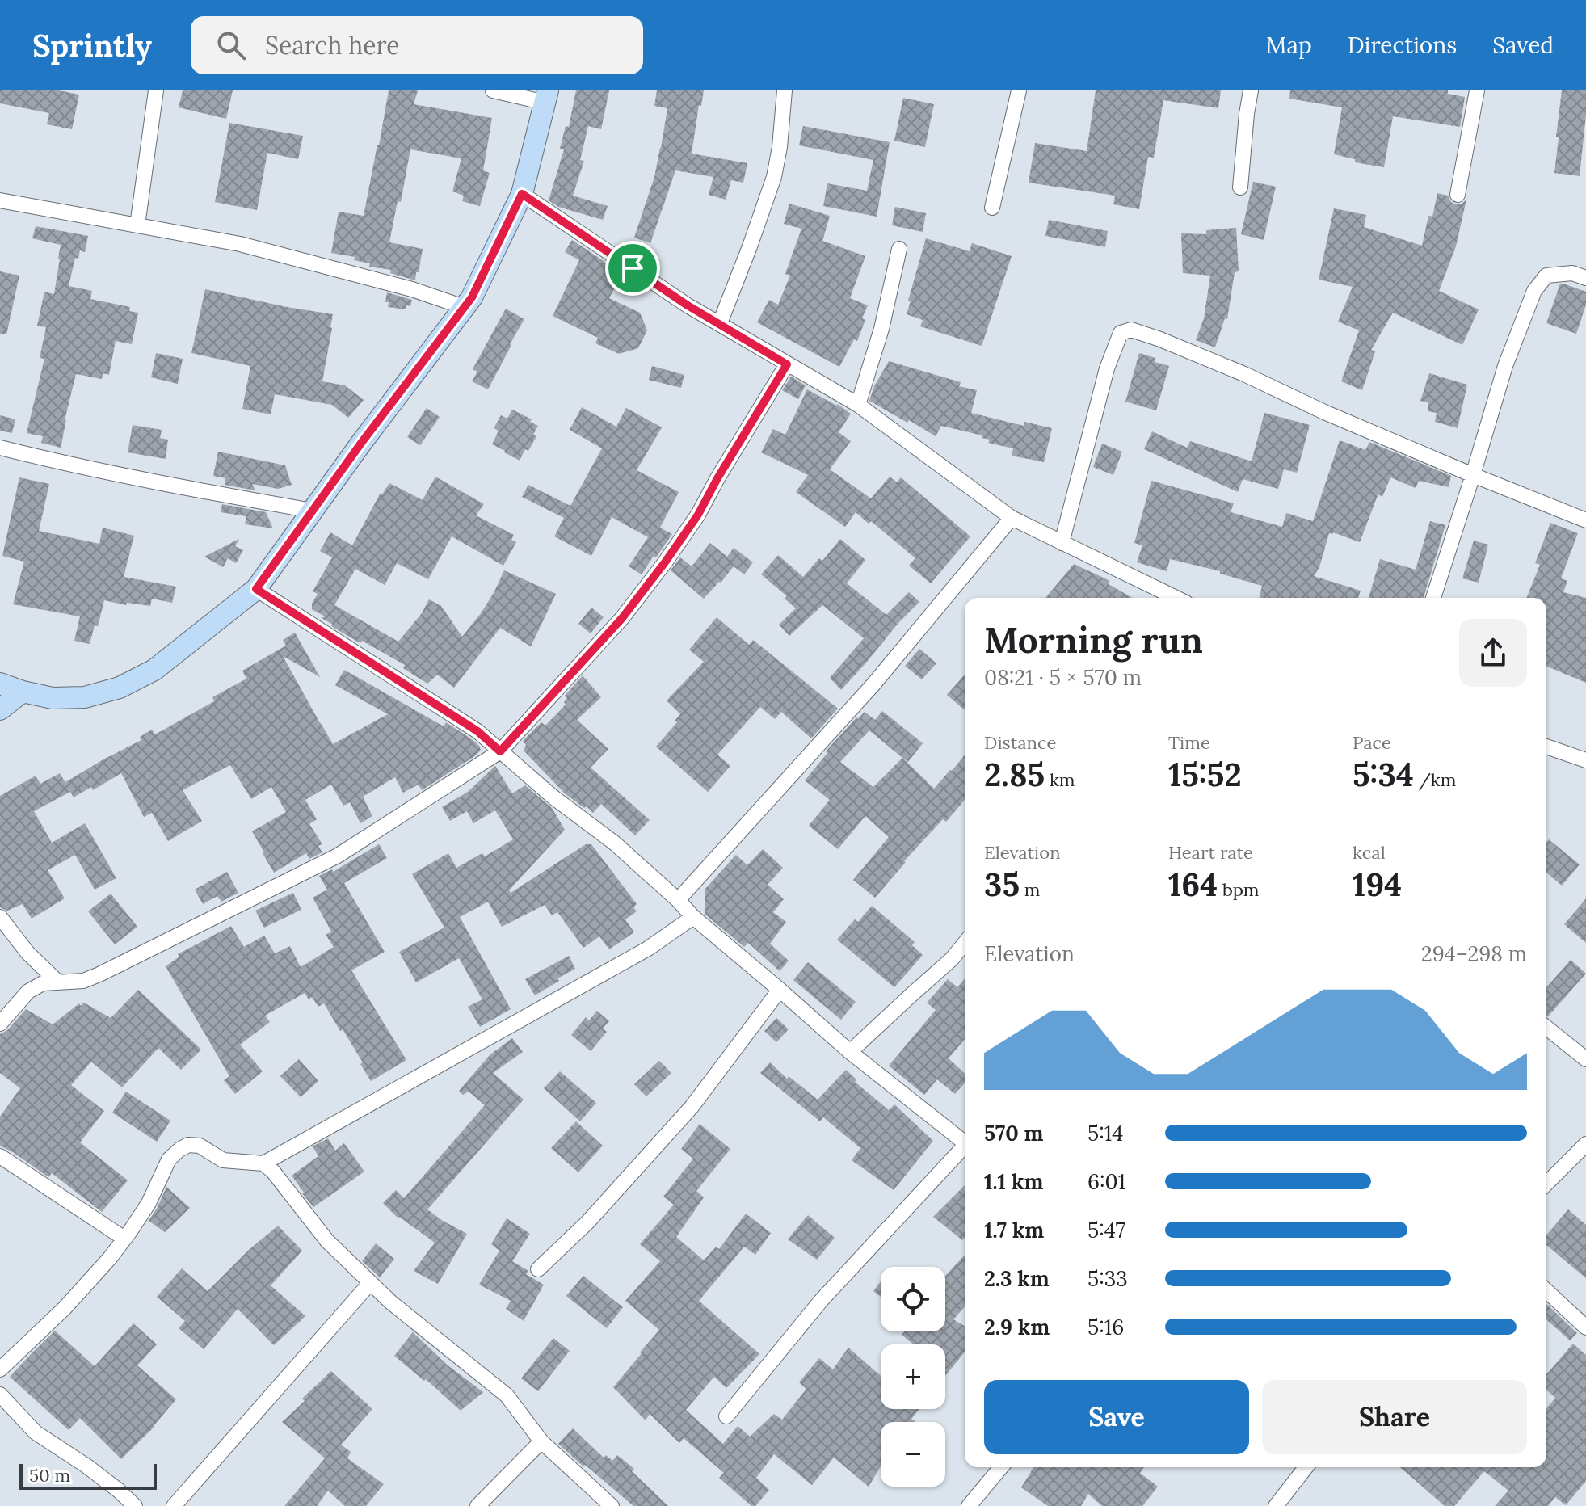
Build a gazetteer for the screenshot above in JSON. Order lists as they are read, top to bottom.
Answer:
{
  "scale_bar": "50 m",
  "page": {
    "header": "Sprintly",
    "search": "Search here",
    "nav": ["Map", "Directions", "Saved"],
    "heading": ["Morning run", "08:21 · 5 × 570 m"],
    "stats": [
      ["Distance", "2.85 km"],
      ["Time", "15:52"],
      ["Pace", "5:34 /km"],
      ["Elevation", "35 m"],
      ["Heart rate", "164 bpm"],
      ["kcal", "194"]
    ],
    "chart": ["Elevation", "294–298 m"],
    "list": [
      {
        "name": "570 m",
        "note": "5:14"
      },
      {
        "name": "1.1 km",
        "note": "6:01"
      },
      {
        "name": "1.7 km",
        "note": "5:47"
      },
      {
        "name": "2.3 km",
        "note": "5:33"
      },
      {
        "name": "2.9 km",
        "note": "5:16"
      }
    ],
    "map_buttons": ["+", "−"],
    "buttons": ["Save", "Share"],
    "scale": "50 m"
  }
}
